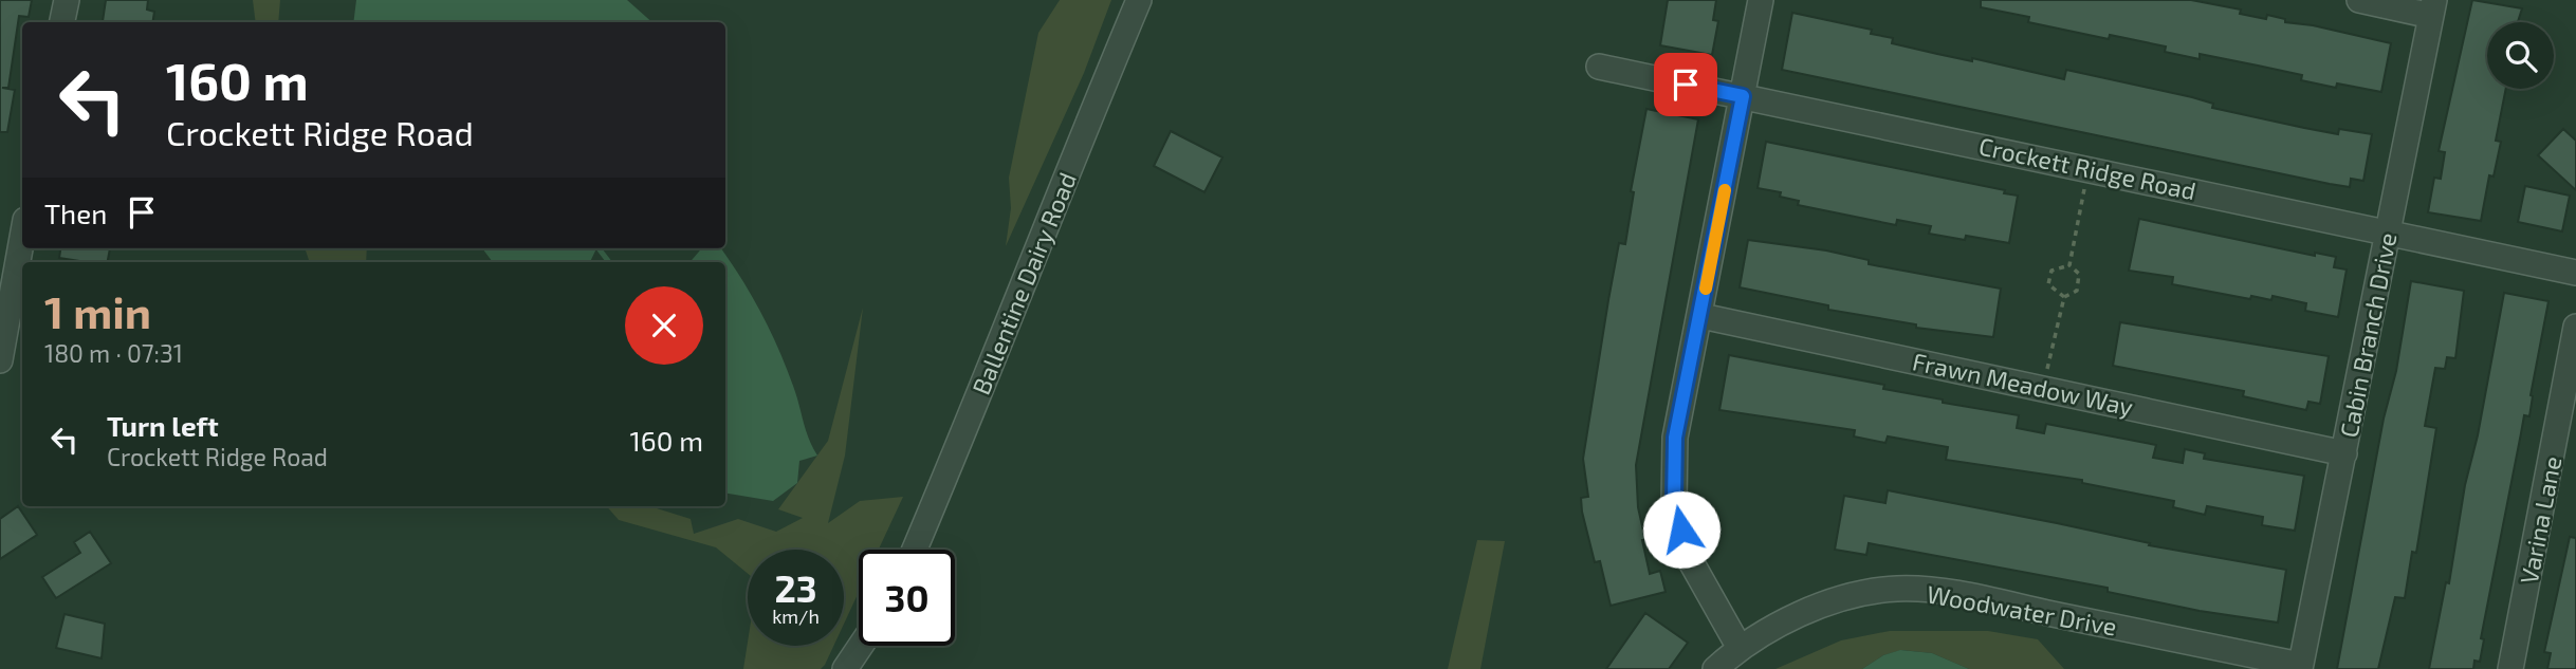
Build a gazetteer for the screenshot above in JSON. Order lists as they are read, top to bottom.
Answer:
{
  "streets": {
    "street": [
      "Crockett Ridge Road",
      "Ballentine Dairy Road",
      "Cabin Branch Drive",
      "Frawn Meadow Way",
      "Varina Lane",
      "Woodwater Drive"
    ]
  },
  "crossings": [
    ["Crockett Ridge Road", "Cabin Branch Drive"],
    ["Cabin Branch Drive", "Frawn Meadow Way"],
    ["Cabin Branch Drive", "Woodwater Drive"]
  ],
  "page": {
    "turn": ["160 m", "Crockett Ridge Road"],
    "then": "Then",
    "heading": ["1 min", "180 m · 07:31"],
    "list": [
      {
        "name": "Turn left",
        "note": "Crockett Ridge Road",
        "value": "160 m"
      }
    ],
    "speed": "23 km/h",
    "limit": "30"
  }
}
